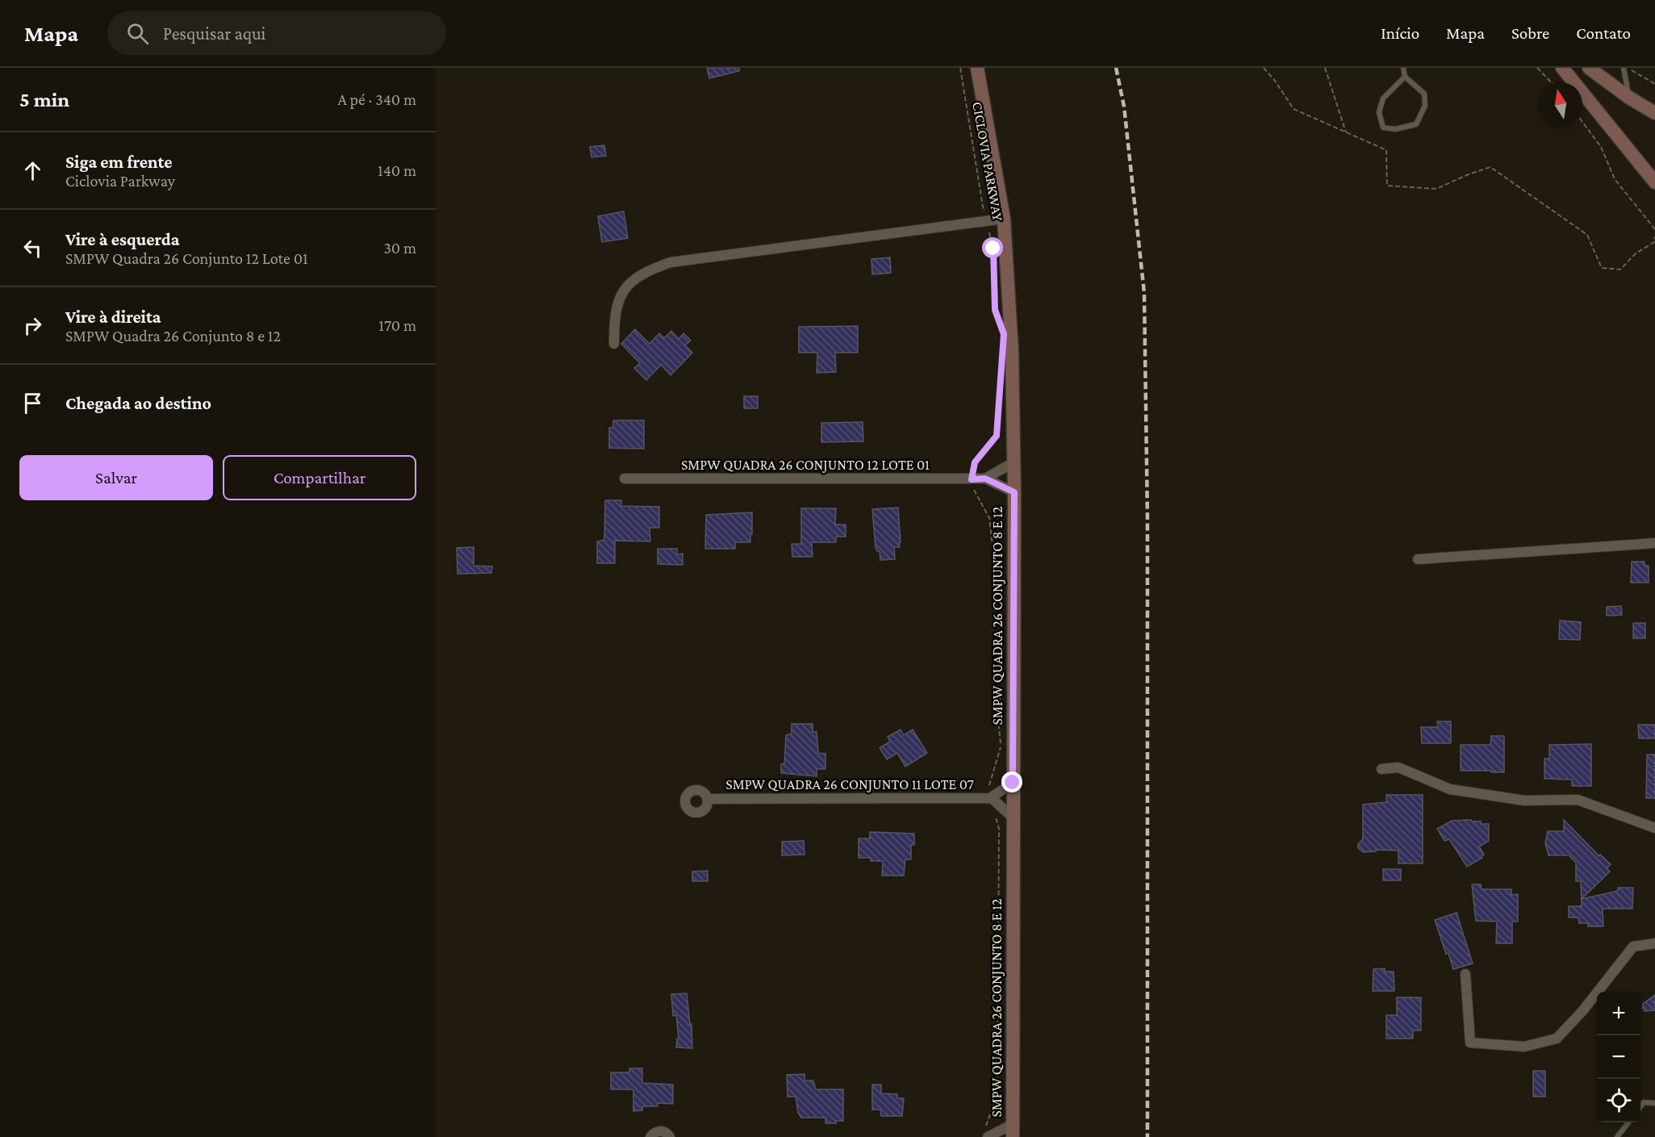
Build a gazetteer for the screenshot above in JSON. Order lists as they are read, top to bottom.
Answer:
{
  "streets": {
    "street": ["SMPW QUADRA 26 CONJUNTO 12 LOTE 01", "SMPW QUADRA 26 CONJUNTO 8 E 12", "SMPW QUADRA 26 CONJUNTO 11 LOTE 07"],
    "path": ["CICLOVIA PARKWAY"]
  },
  "crossings": [
    ["SMPW QUADRA 26 CONJUNTO 12 LOTE 01", "SMPW QUADRA 26 CONJUNTO 8 E 12"],
    ["SMPW QUADRA 26 CONJUNTO 8 E 12", "SMPW QUADRA 26 CONJUNTO 11 LOTE 07"]
  ],
  "north": "top",
  "page": {
    "header": "Mapa",
    "search": "Pesquisar aqui",
    "nav": [
      "Início",
      "Mapa",
      "Sobre",
      "Contato"
    ],
    "heading": ["5 min", "A pé · 340 m"],
    "list": [
      ["Siga em frente", "Ciclovia Parkway", "140 m"],
      ["Vire à esquerda", "SMPW Quadra 26 Conjunto 12 Lote 01", "30 m"],
      ["Vire à direita", "SMPW Quadra 26 Conjunto 8 e 12", "170 m"],
      "Chegada ao destino"
    ],
    "buttons": ["Salvar", "Compartilhar"],
    "map_buttons": ["+", "−"]
  }
}
